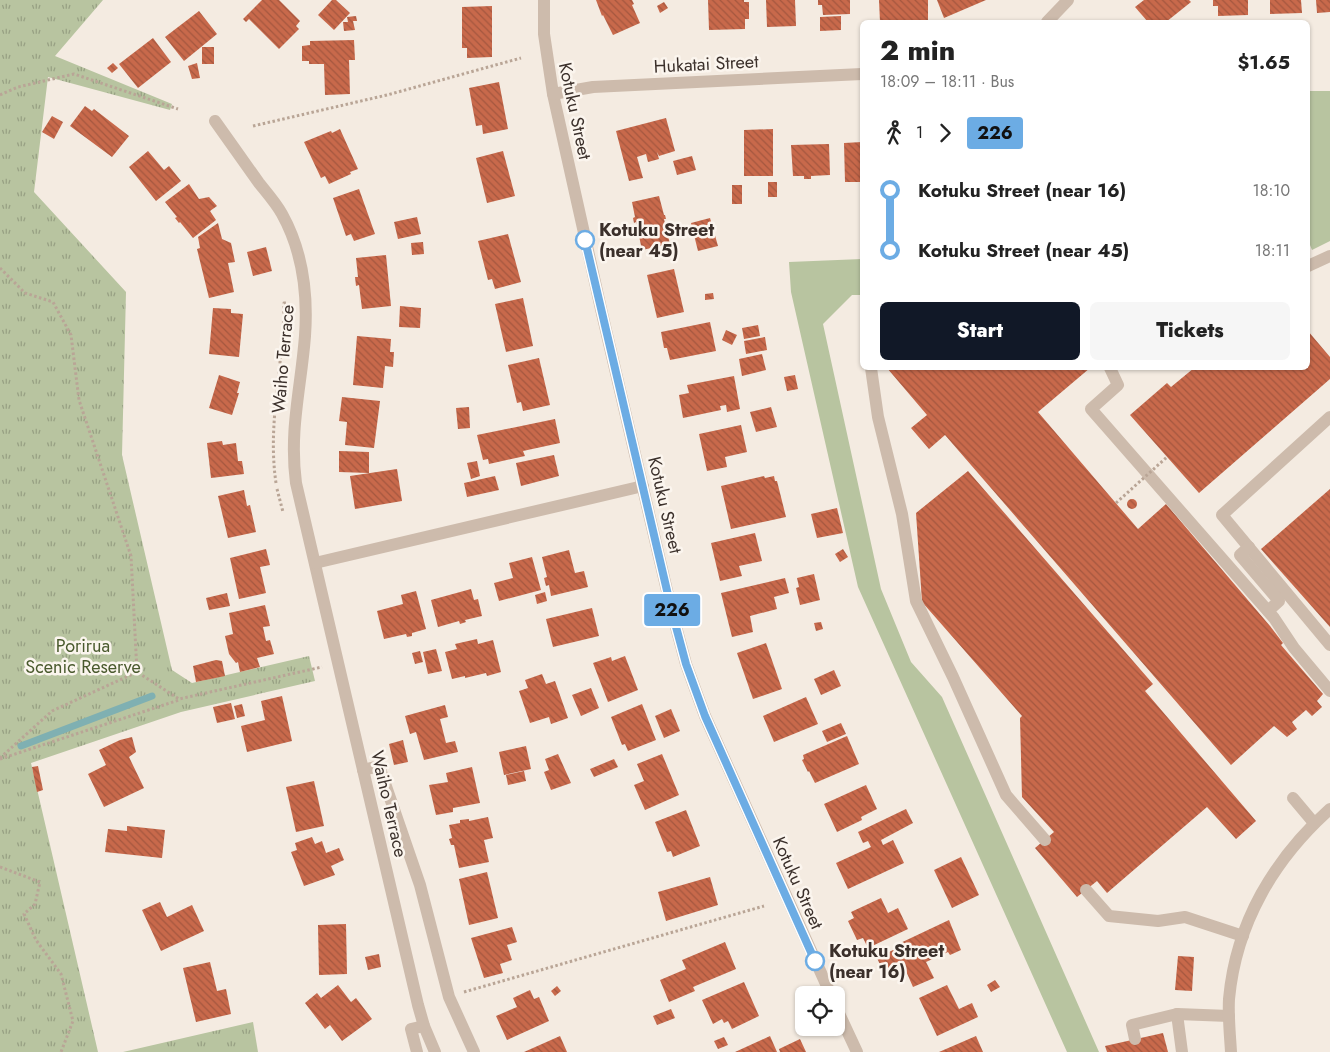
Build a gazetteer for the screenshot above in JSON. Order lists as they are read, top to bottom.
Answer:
{
  "streets": {
    "street": ["Hukatai Street", "Kotuku Street", "Waiho Terrace"]
  },
  "crossings": [
    ["Hukatai Street", "Kotuku Street"]
  ],
  "parks": ["Porirua Scenic Reserve"],
  "places": ["Kotuku Street (near 45)", "Kotuku Street (near 16)"],
  "lines": ["bus line 226"],
  "page": {
    "on_map": "226",
    "heading": ["2 min", "18:09 – 18:11 · Bus", "$1.65"],
    "legs": ["1", "226"],
    "list": [
      {
        "name": "Kotuku Street (near 16)",
        "value": "18:10"
      },
      {
        "name": "Kotuku Street (near 45)",
        "value": "18:11"
      }
    ],
    "buttons": ["Start", "Tickets"]
  }
}
